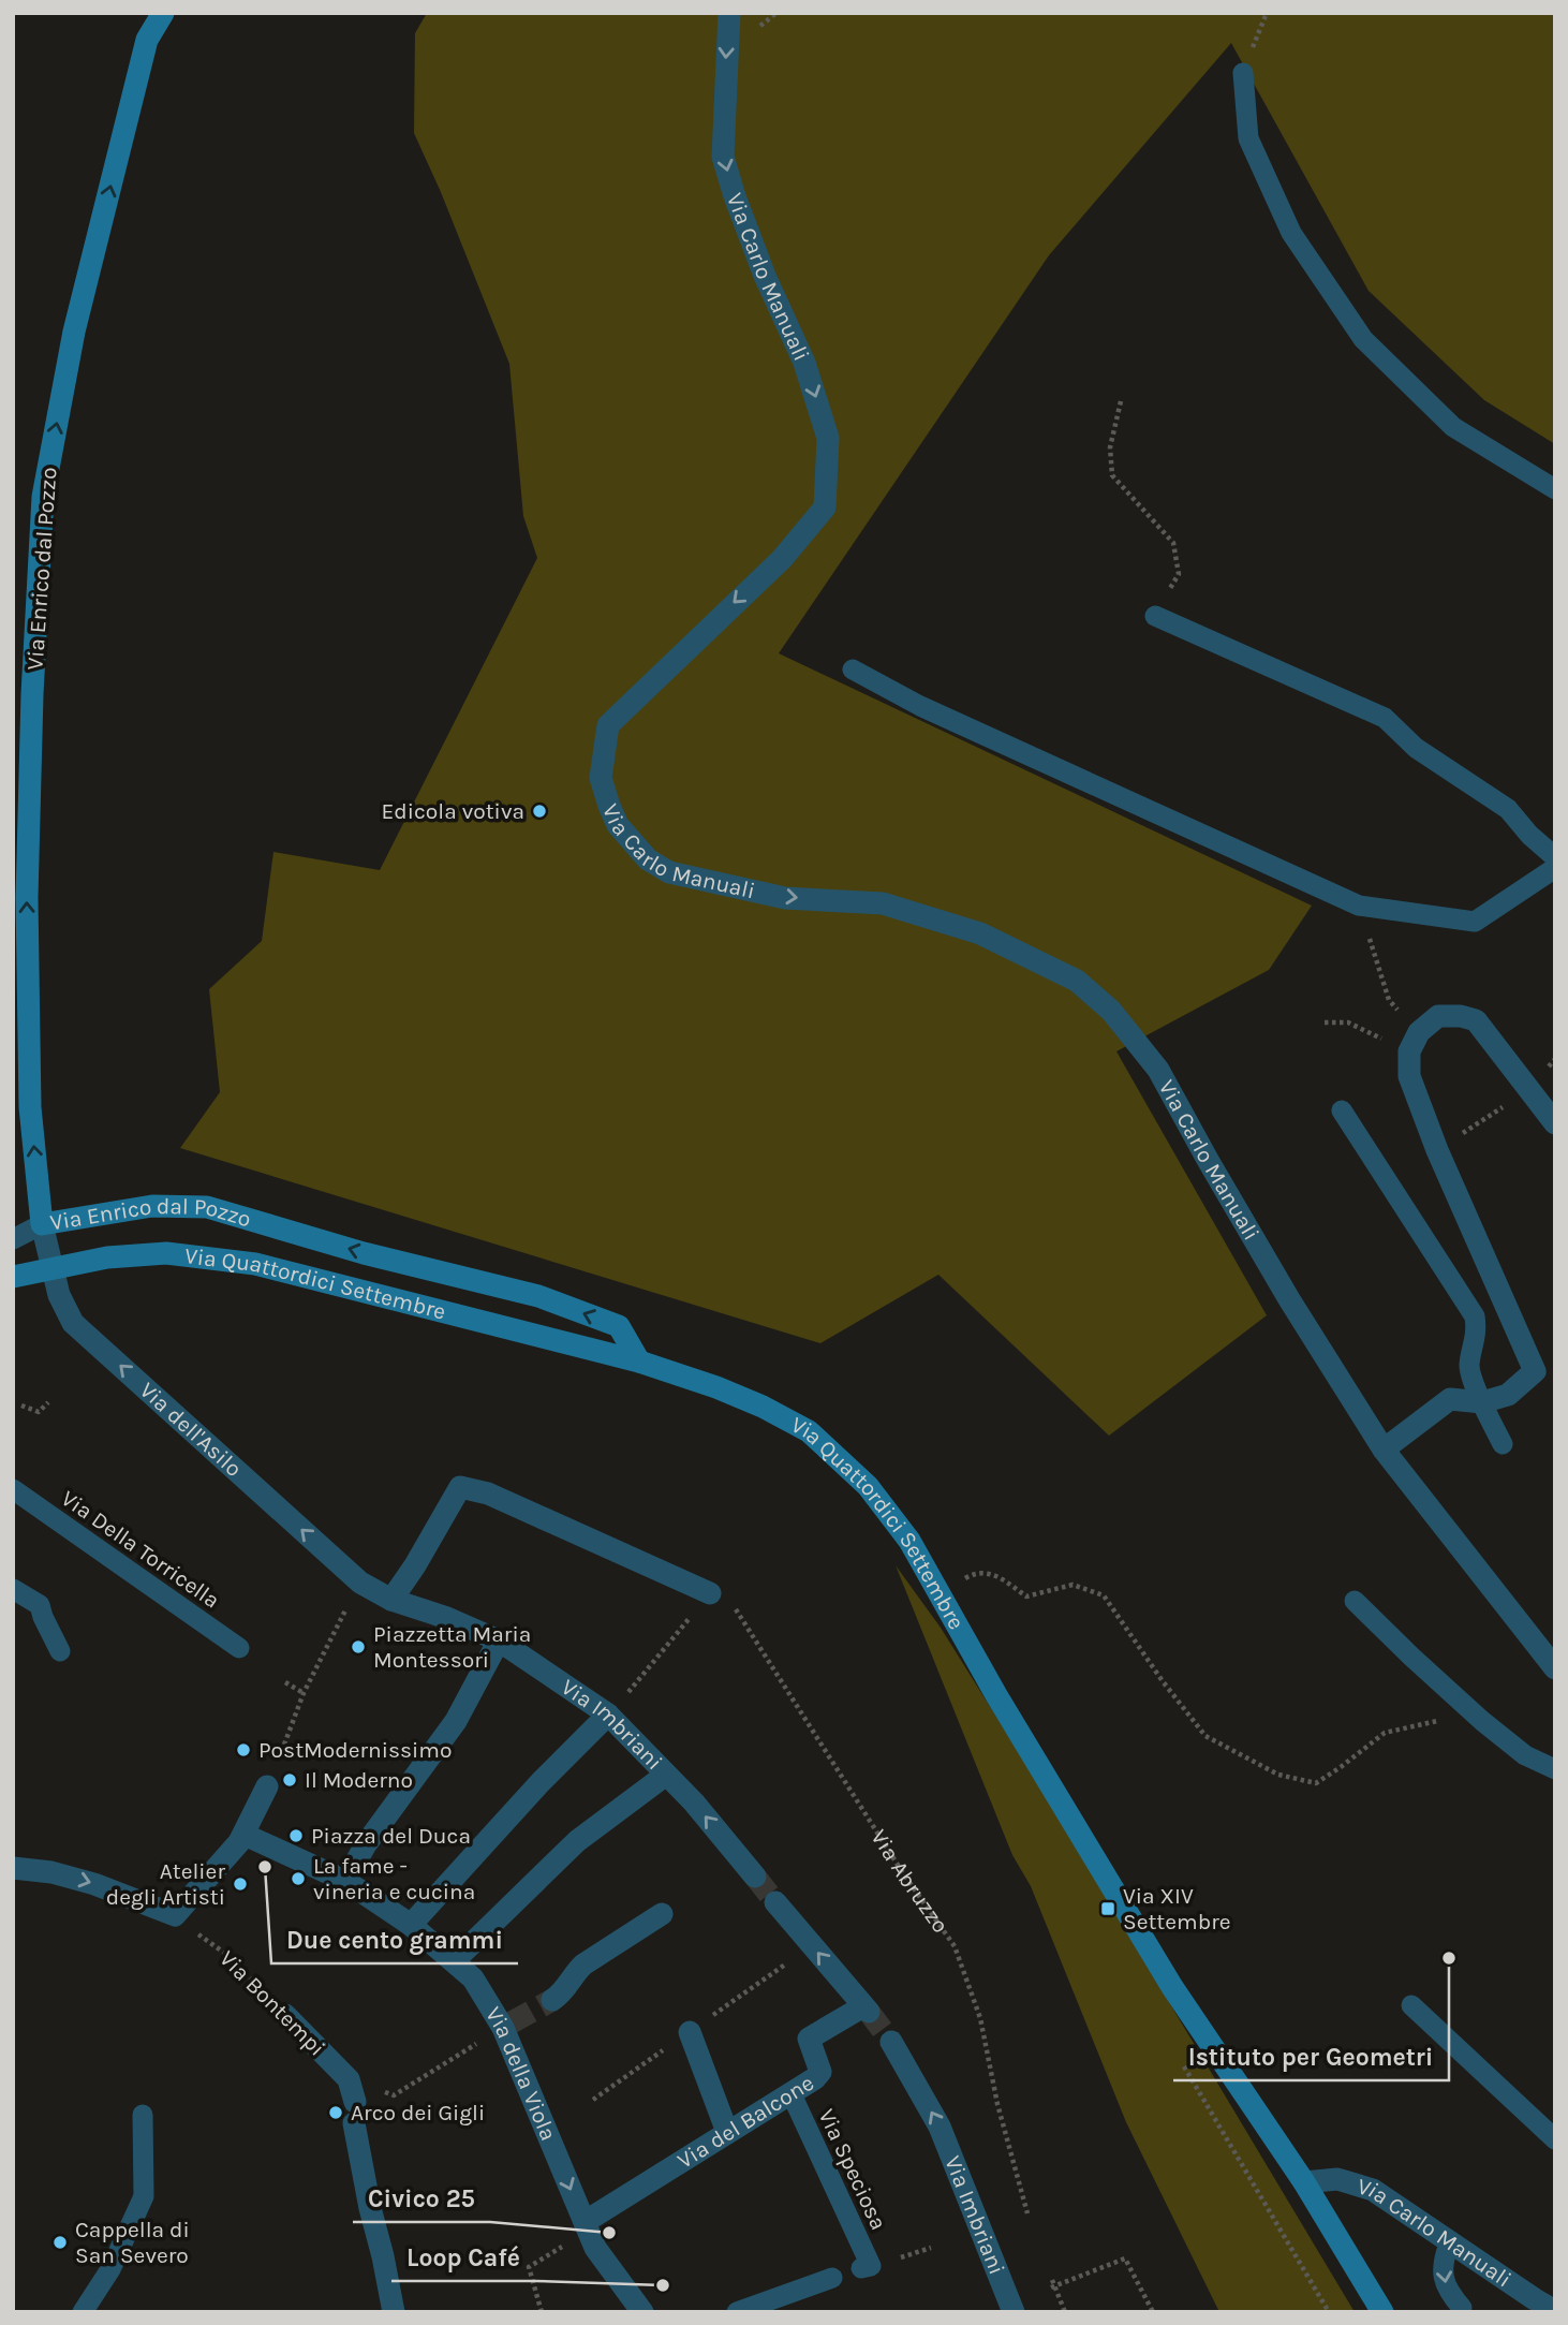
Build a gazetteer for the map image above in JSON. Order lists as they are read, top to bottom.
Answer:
{
  "streets": {
    "main road": ["Via Enrico dal Pozzo", "Via Quattordici Settembre"],
    "street": [
      "Via Carlo Manuali",
      "Via dell'Asilo",
      "Via Imbriani",
      "Via Bontempi",
      "Via della Viola",
      "Via del Balcone"
    ],
    "lane": ["Via Della Torricella", "Via Speciosa"],
    "path": ["Via Abruzzo"]
  },
  "crossings": [
    ["Via Carlo Manuali", "Via Quattordici Settembre"],
    ["Via Enrico dal Pozzo", "Via Quattordici Settembre"],
    ["Via Enrico dal Pozzo", "Via dell'Asilo"],
    ["Via dell'Asilo", "Via Imbriani"],
    ["Via della Viola", "Via del Balcone"],
    ["Via del Balcone", "Via Speciosa"]
  ],
  "one_way": ["Via dell'Asilo", "Via Imbriani"],
  "places": {
    "other": [
      "Edicola votiva",
      "Piazzetta Maria Montessori",
      "PostModernissimo",
      "Il Moderno",
      "Piazza del Duca",
      "Due cento grammi",
      "La fame - vineria e cucina",
      "Atelier degli Artisti",
      "Istituto per Geometri",
      "Arco dei Gigli",
      "Civico 25",
      "Cappella di San Severo",
      "Loop Café"
    ],
    "transit": ["Via XIV Settembre"]
  }
}
